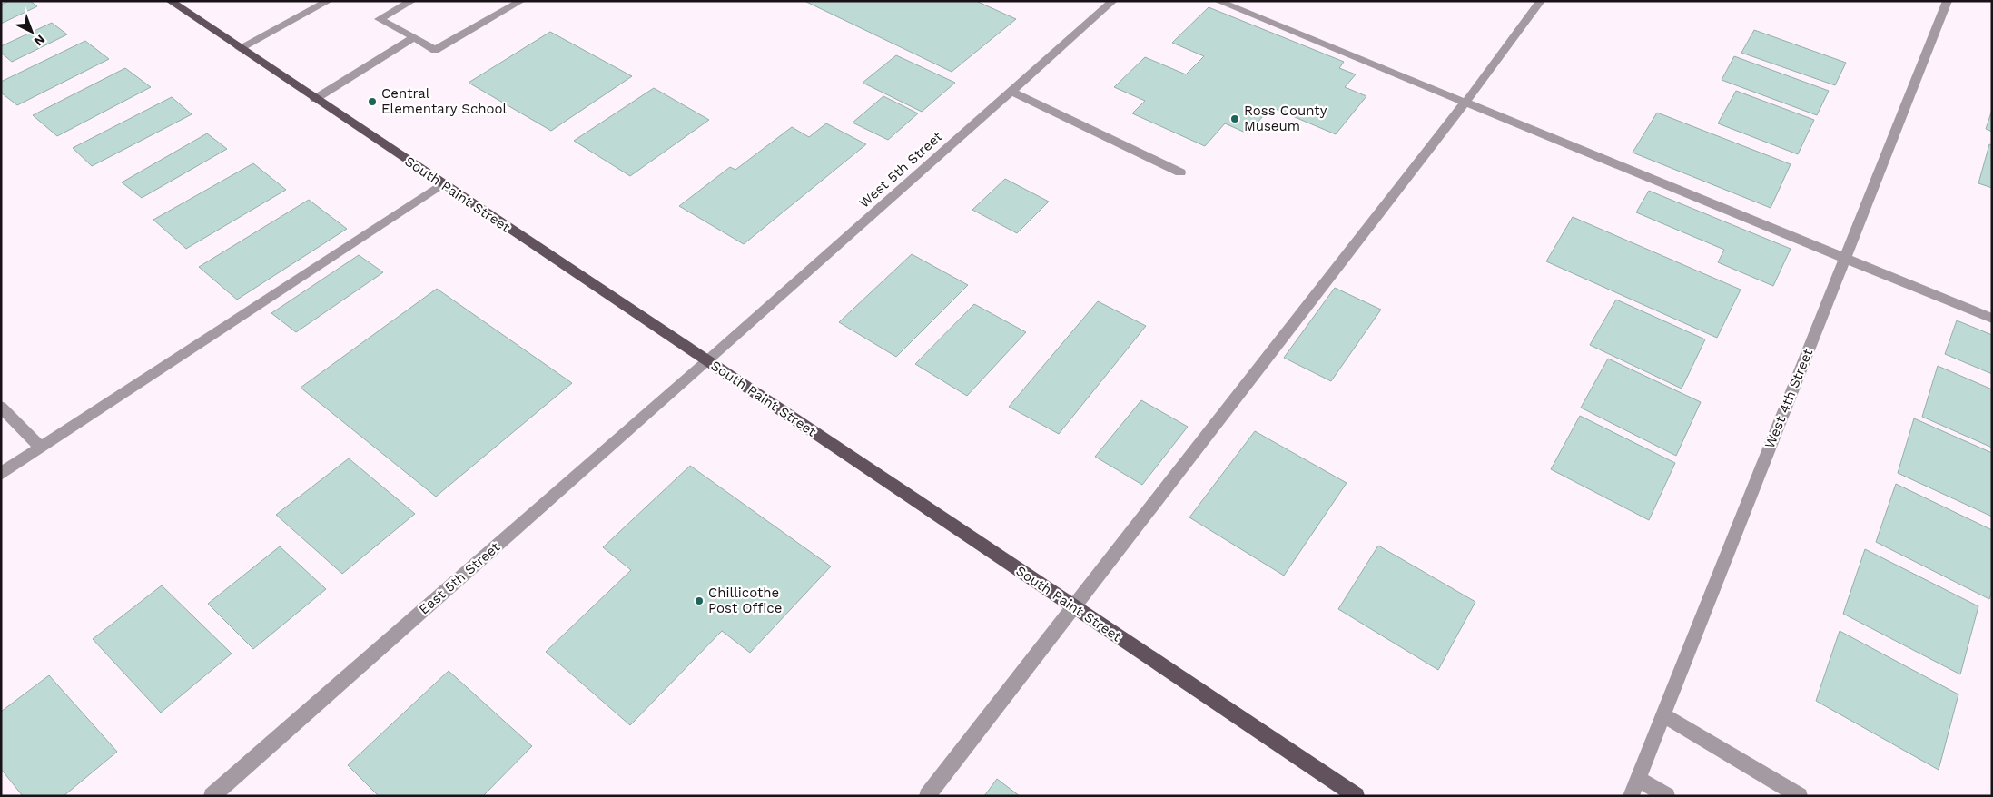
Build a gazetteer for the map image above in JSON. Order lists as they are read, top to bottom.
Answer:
{
  "streets": {
    "main road": ["South Paint Street"],
    "street": ["West 5th Street", "West 4th Street", "East 5th Street"]
  },
  "crossings": [
    ["West 5th Street", "South Paint Street"],
    ["West 5th Street", "East 5th Street"],
    ["South Paint Street", "East 5th Street"]
  ],
  "places": ["Central Elementary School", "Ross County Museum", "Chillicothe Post Office"],
  "north": "bottom right"
}
